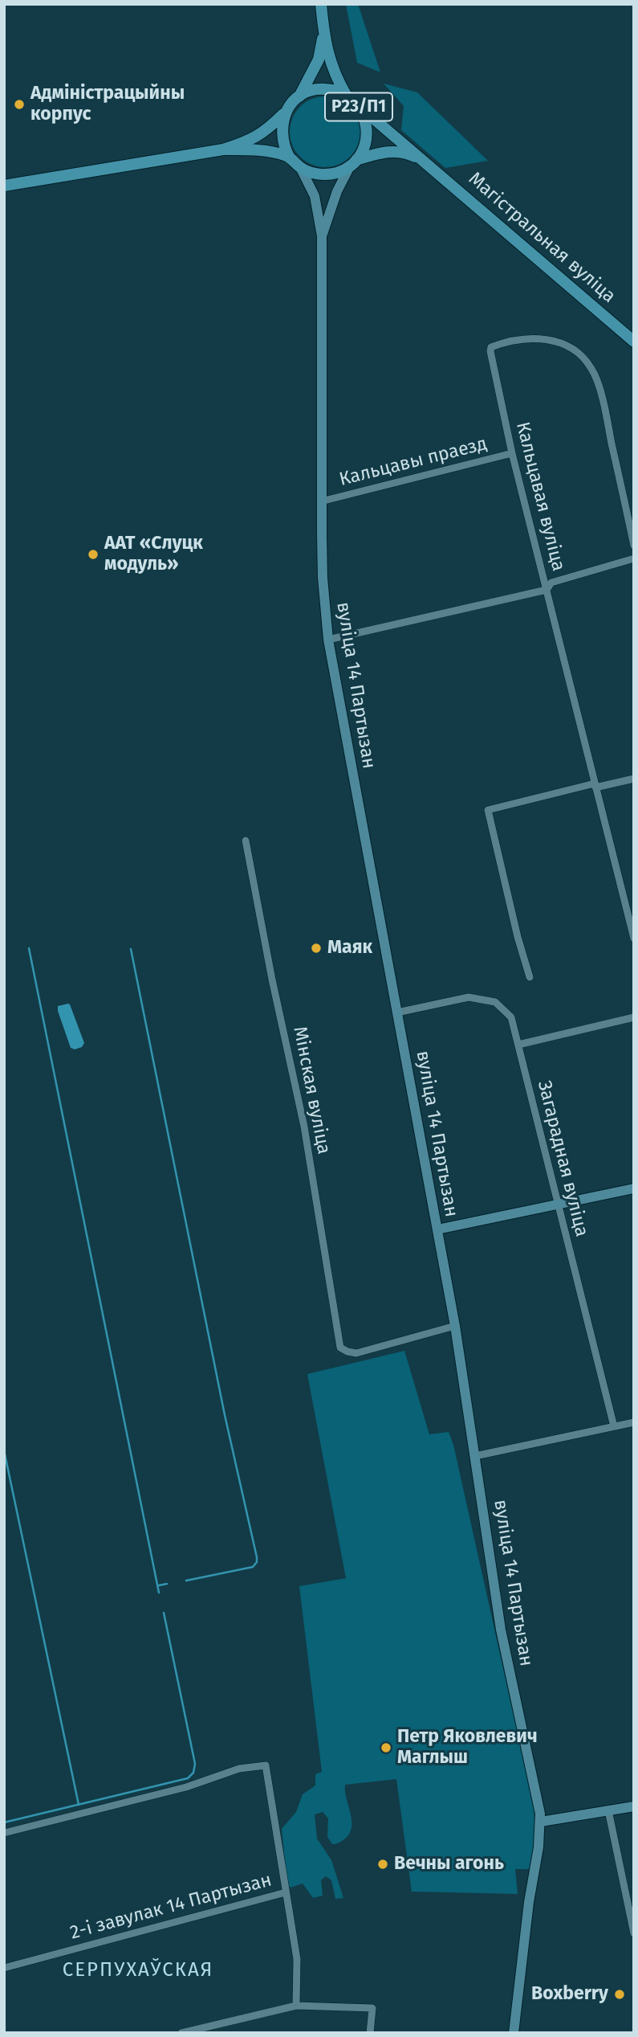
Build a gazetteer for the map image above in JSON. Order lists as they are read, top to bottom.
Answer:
{
  "streets": {
    "main road": ["Р23/П1", "Магістральная вуліца", "вуліца 14 Партызан"],
    "street": [
      "Кальцавы праезд",
      "Кальцавая вуліца",
      "Мінская вуліца",
      "Загарадная вуліца",
      "2-і завулак 14 Партызан"
    ]
  },
  "crossings": [
    ["Р23/П1", "Магістральная вуліца"],
    ["Р23/П1", "вуліца 14 Партызан"],
    ["Кальцавы праезд", "Кальцавая вуліца"],
    ["Кальцавы праезд", "вуліца 14 Партызан"],
    ["вуліца 14 Партызан", "Мінская вуліца"],
    ["вуліца 14 Партызан", "Загарадная вуліца"]
  ],
  "districts": ["СЕРПУХАЎСКАЯ"],
  "places": [
    "Адміністрацыйны корпус",
    "ААТ «Слуцк модуль»",
    "Маяк",
    "Петр Яковлевич Маглыш",
    "Вечны агонь",
    "Boxberry"
  ]
}
